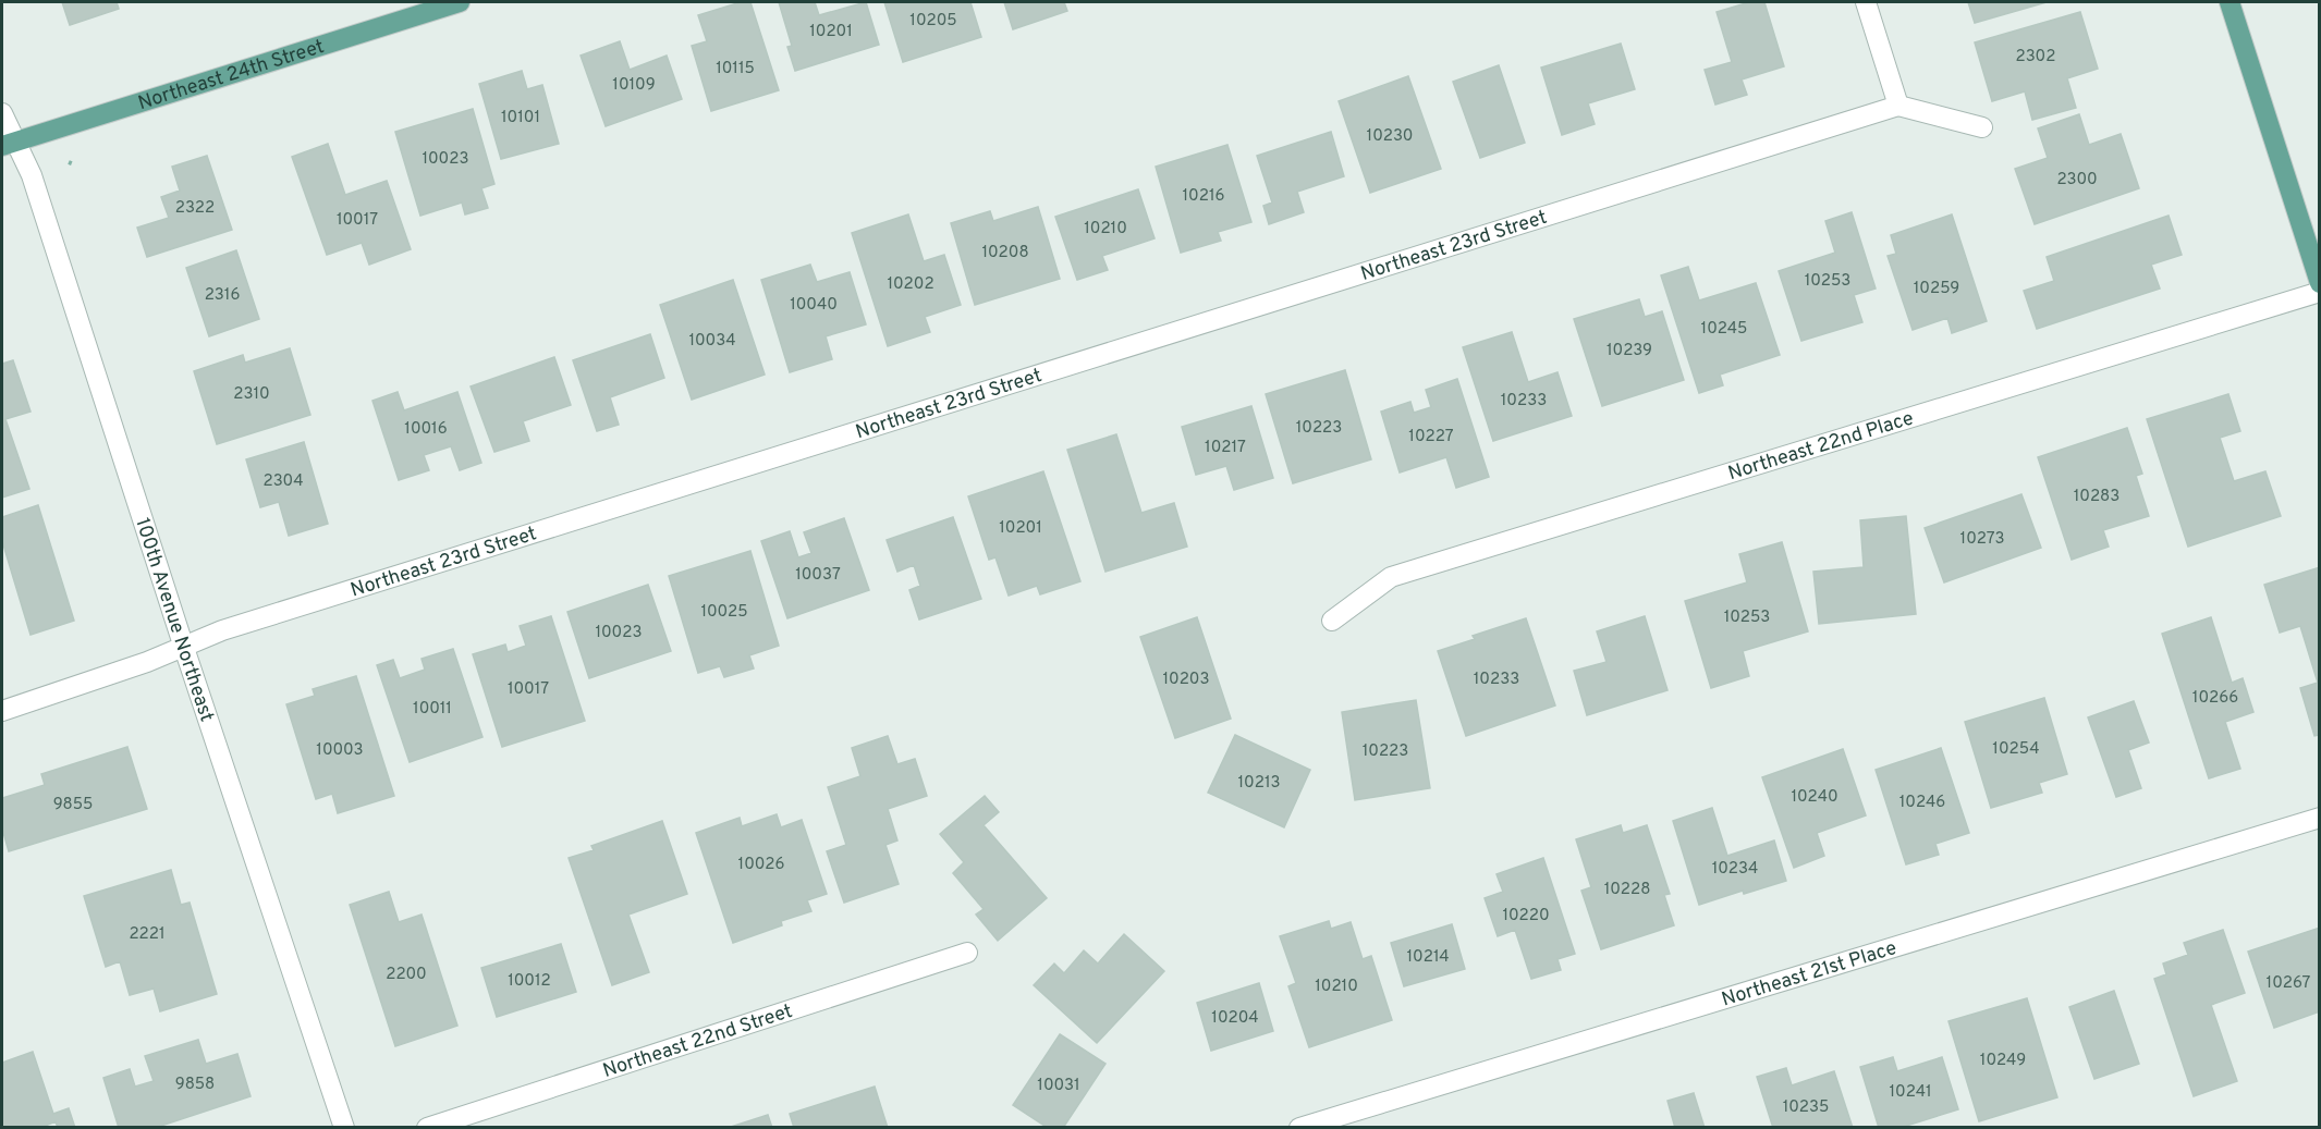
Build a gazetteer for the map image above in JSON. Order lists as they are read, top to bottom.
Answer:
{
  "streets": {
    "main road": ["Northeast 24th Street"],
    "street": [
      "Northeast 23rd Street",
      "Northeast 22nd Place",
      "100th Avenue Northeast",
      "Northeast 21st Place",
      "Northeast 22nd Street"
    ]
  },
  "crossings": [
    ["Northeast 24th Street", "100th Avenue Northeast"],
    ["Northeast 23rd Street", "100th Avenue Northeast"]
  ],
  "house_numbers": [
    "10205",
    "10201",
    "2302",
    "10115",
    "10109",
    "10101",
    "10230",
    "10023",
    "2300",
    "10216",
    "2322",
    "10017",
    "10210",
    "10208",
    "10253",
    "10202",
    "10259",
    "2316",
    "10040",
    "10245",
    "10034",
    "10239",
    "2310",
    "10233",
    "10223",
    "10016",
    "10227",
    "10217",
    "2304",
    "10283",
    "10201",
    "10273",
    "10037",
    "10025",
    "10253",
    "10023",
    "10203",
    "10233",
    "10017",
    "10266",
    "10011",
    "10254",
    "10003",
    "10223",
    "10213",
    "10240",
    "10246",
    "9855",
    "10026",
    "10234",
    "10228",
    "10220",
    "2221",
    "10214",
    "2200",
    "10012",
    "10267",
    "10210",
    "10204",
    "10249",
    "9858",
    "10031",
    "10241",
    "10235"
  ]
}
